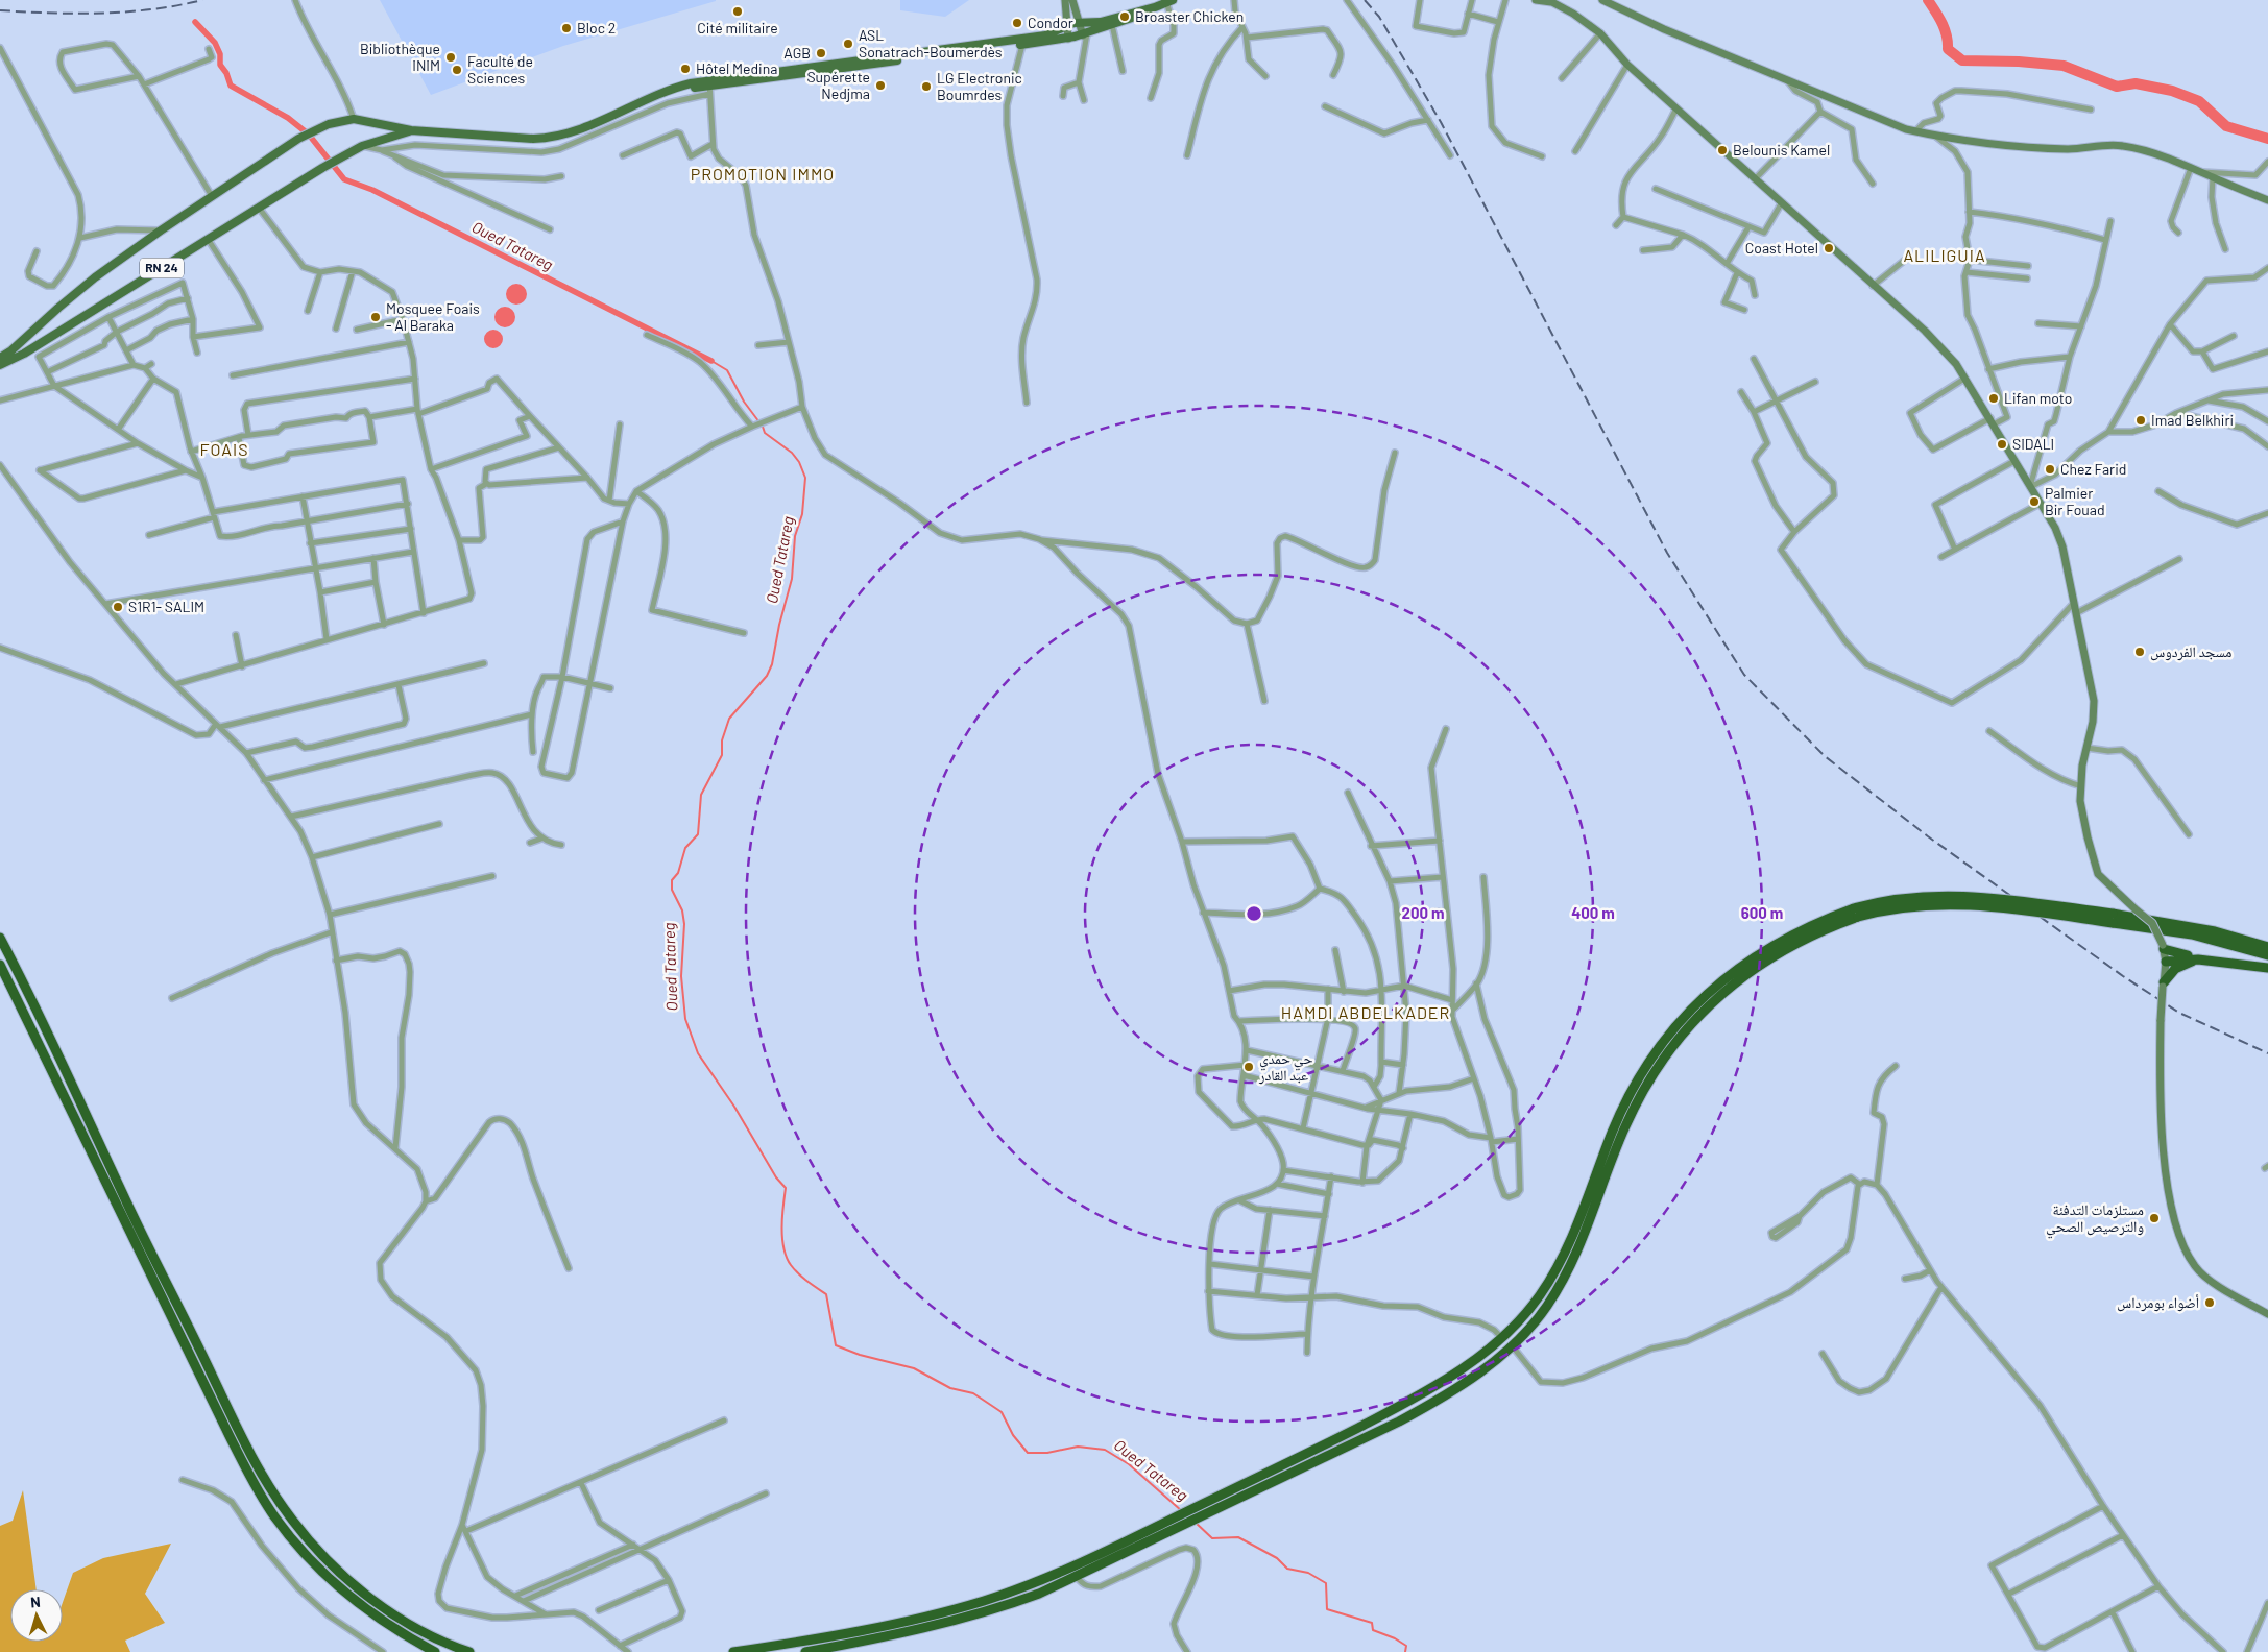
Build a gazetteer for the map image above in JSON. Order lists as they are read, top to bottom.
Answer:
{
  "streets": {
    "main road": ["RN 24"]
  },
  "districts": [
    "PROMOTION IMMO",
    "ALILIGUIA",
    "FOAIS",
    "HAMDI ABDELKADER"
  ],
  "water": ["Oued Tatareg"],
  "places": [
    "Cité militaire",
    "Broaster Chicken",
    "Condor",
    "Bloc 2",
    "ASL Sonatrach-Boumerdès",
    "AGB",
    "Bibliothèque INIM",
    "Hôtel Medina",
    "Faculté de Sciences",
    "Supérette Nedjma",
    "LG Electronic Boumrdes",
    "Belounis Kamel",
    "Coast Hotel",
    "Mosquee Foais - Al Baraka",
    "Lifan moto",
    "Imad Belkhiri",
    "SIDALI",
    "Chez Farid",
    "Palmier Bir Fouad",
    "S1R1- SALIM",
    "مسجد الفردوس",
    "حي حمدي عبد القادر",
    "مستلزمات التدفئة والترصيص الصحي",
    "أضواء بومرداس"
  ],
  "north": "top",
  "rings": ["200 m", "400 m", "600 m"]
}
